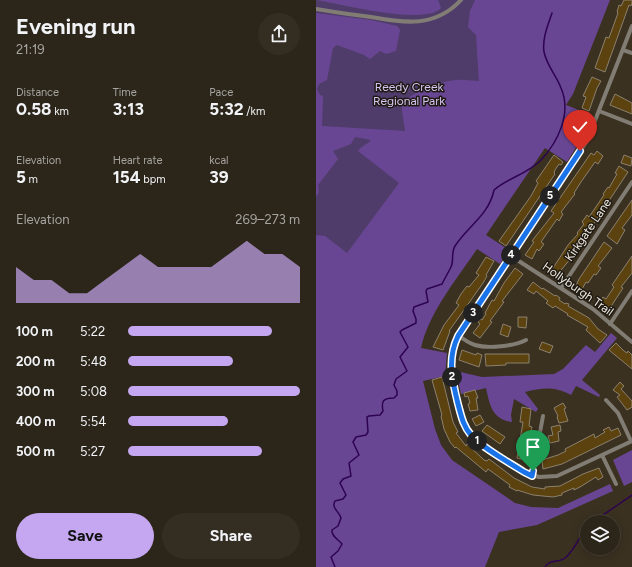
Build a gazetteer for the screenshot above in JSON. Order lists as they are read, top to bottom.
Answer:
{
  "streets": {
    "street": ["Kirkgate Lane", "Hollyburgh Trail"]
  },
  "crossings": [
    ["Kirkgate Lane", "Hollyburgh Trail"]
  ],
  "parks": ["Reedy Creek Regional Park"],
  "page": {
    "heading": ["Evening run", "21:19"],
    "stats": [
      ["Distance", "0.58 km"],
      ["Time", "3:13"],
      ["Pace", "5:32 /km"],
      ["Elevation", "5 m"],
      ["Heart rate", "154 bpm"],
      ["kcal", "39"]
    ],
    "pins": [
      "5",
      "4",
      "3",
      "2",
      "1"
    ],
    "chart": ["Elevation", "269–273 m"],
    "list": [
      {
        "name": "100 m",
        "note": "5:22"
      },
      {
        "name": "200 m",
        "note": "5:48"
      },
      {
        "name": "300 m",
        "note": "5:08"
      },
      {
        "name": "400 m",
        "note": "5:54"
      },
      {
        "name": "500 m",
        "note": "5:27"
      }
    ],
    "buttons": ["Save", "Share"]
  }
}
